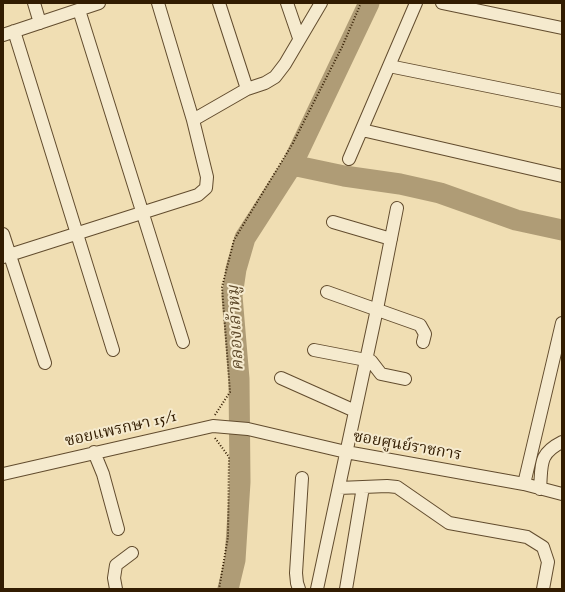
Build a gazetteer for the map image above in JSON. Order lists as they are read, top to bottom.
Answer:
{
  "streets": {
    "street": ["ซอยแพรกษา 15/1", "ซอยศูนย์ราชการ"]
  },
  "crossings": [
    ["ซอยแพรกษา 15/1", "ซอยศูนย์ราชการ"]
  ],
  "water": ["คลองเล้าหมู"]
}
